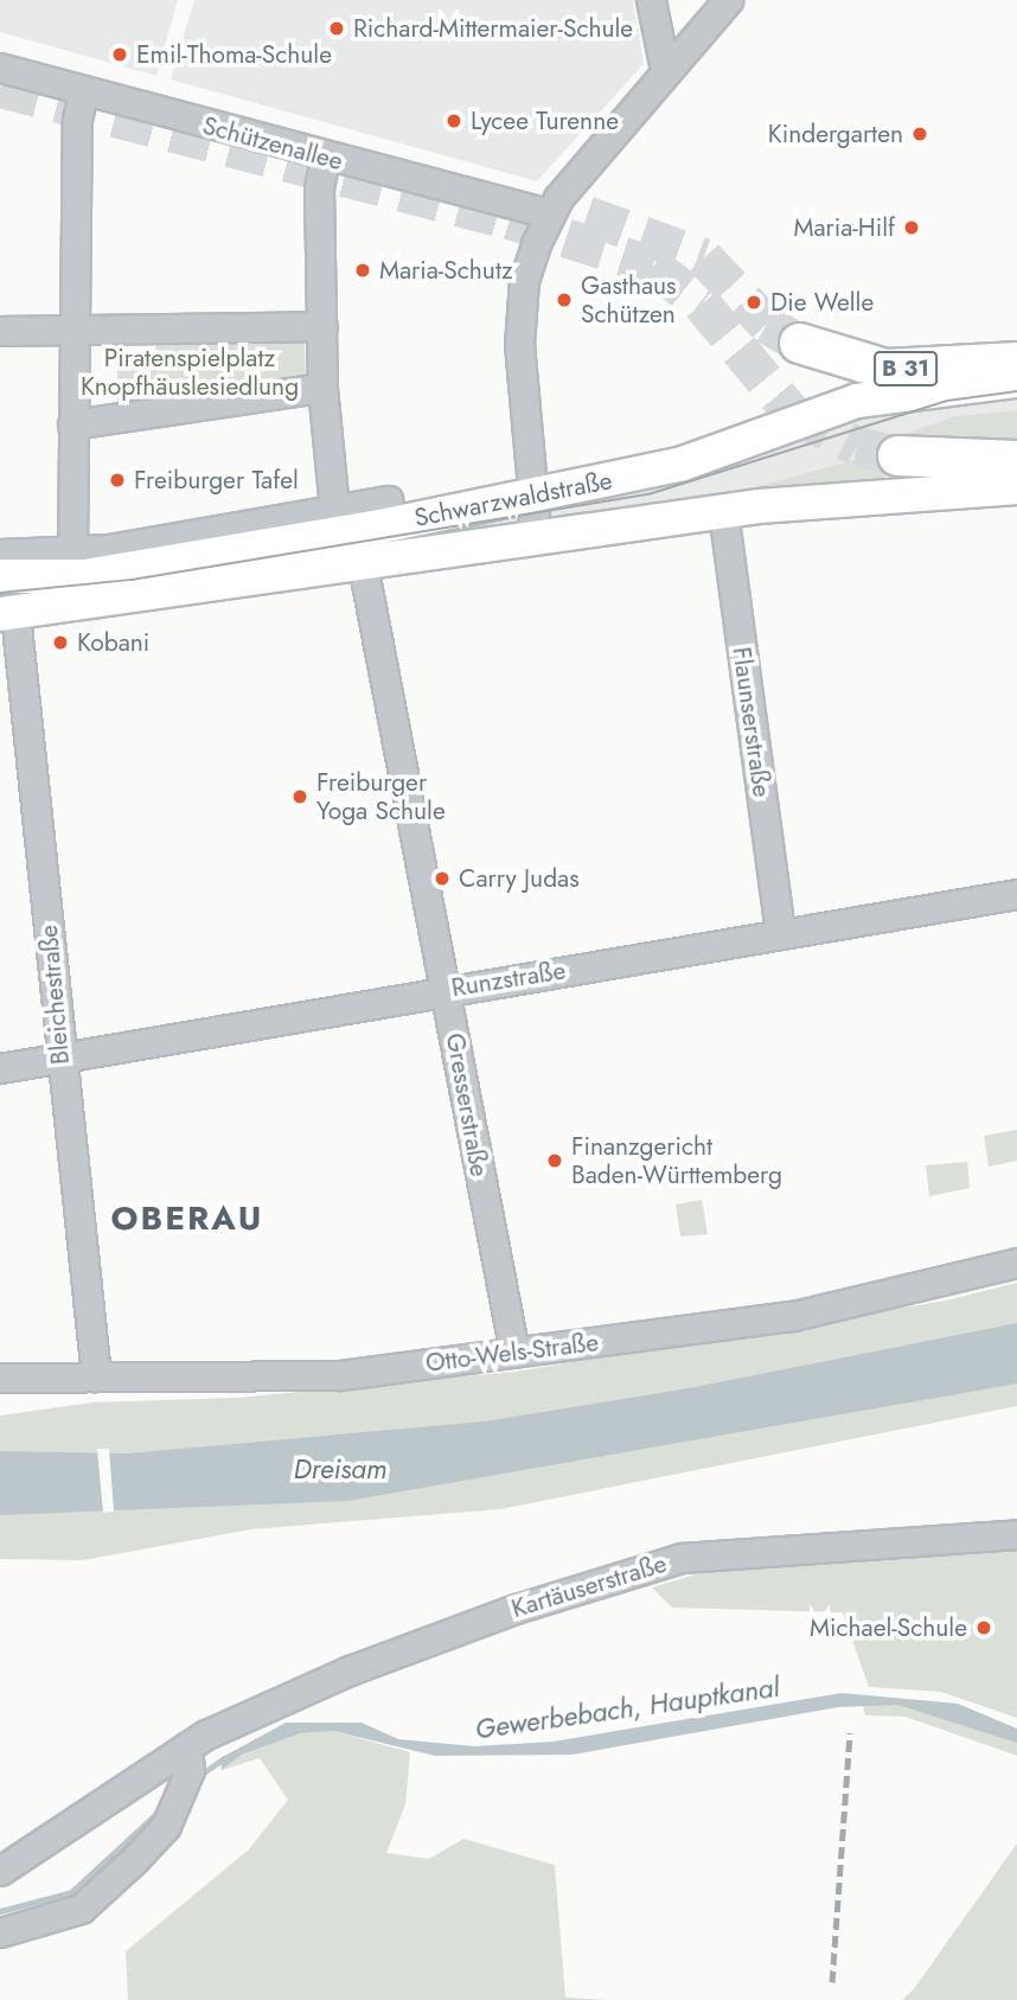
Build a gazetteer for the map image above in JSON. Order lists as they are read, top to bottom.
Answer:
{
  "streets": {
    "highway": ["B 31"],
    "main road": ["Schwarzwaldstraße"],
    "street": [
      "Schützenallee",
      "Flaunserstraße",
      "Runzstraße",
      "Bleichestraße",
      "Gresserstraße",
      "Otto-Wels-Straße",
      "Kartäuserstraße"
    ]
  },
  "crossings": [
    ["Schwarzwaldstraße", "Flaunserstraße"],
    ["Schwarzwaldstraße", "Bleichestraße"],
    ["Schwarzwaldstraße", "Gresserstraße"],
    ["Flaunserstraße", "Runzstraße"],
    ["Runzstraße", "Bleichestraße"],
    ["Runzstraße", "Gresserstraße"],
    ["Bleichestraße", "Otto-Wels-Straße"],
    ["Gresserstraße", "Otto-Wels-Straße"]
  ],
  "districts": ["OBERAU"],
  "water": ["Dreisam", "Gewerbebach, Hauptkanal"],
  "parks": ["Piratenspielplatz Knopfhäuslesiedlung"],
  "places": [
    "Richard-Mittermaier-Schule",
    "Emil-Thoma-Schule",
    "Lycee Turenne",
    "Kindergarten",
    "Maria-Hilf",
    "Maria-Schutz",
    "Gasthaus Schützen",
    "Die Welle",
    "Freiburger Tafel",
    "Kobani",
    "Freiburger Yoga Schule",
    "Carry Judas",
    "Finanzgericht Baden-Württemberg",
    "Michael-Schule"
  ]
}
